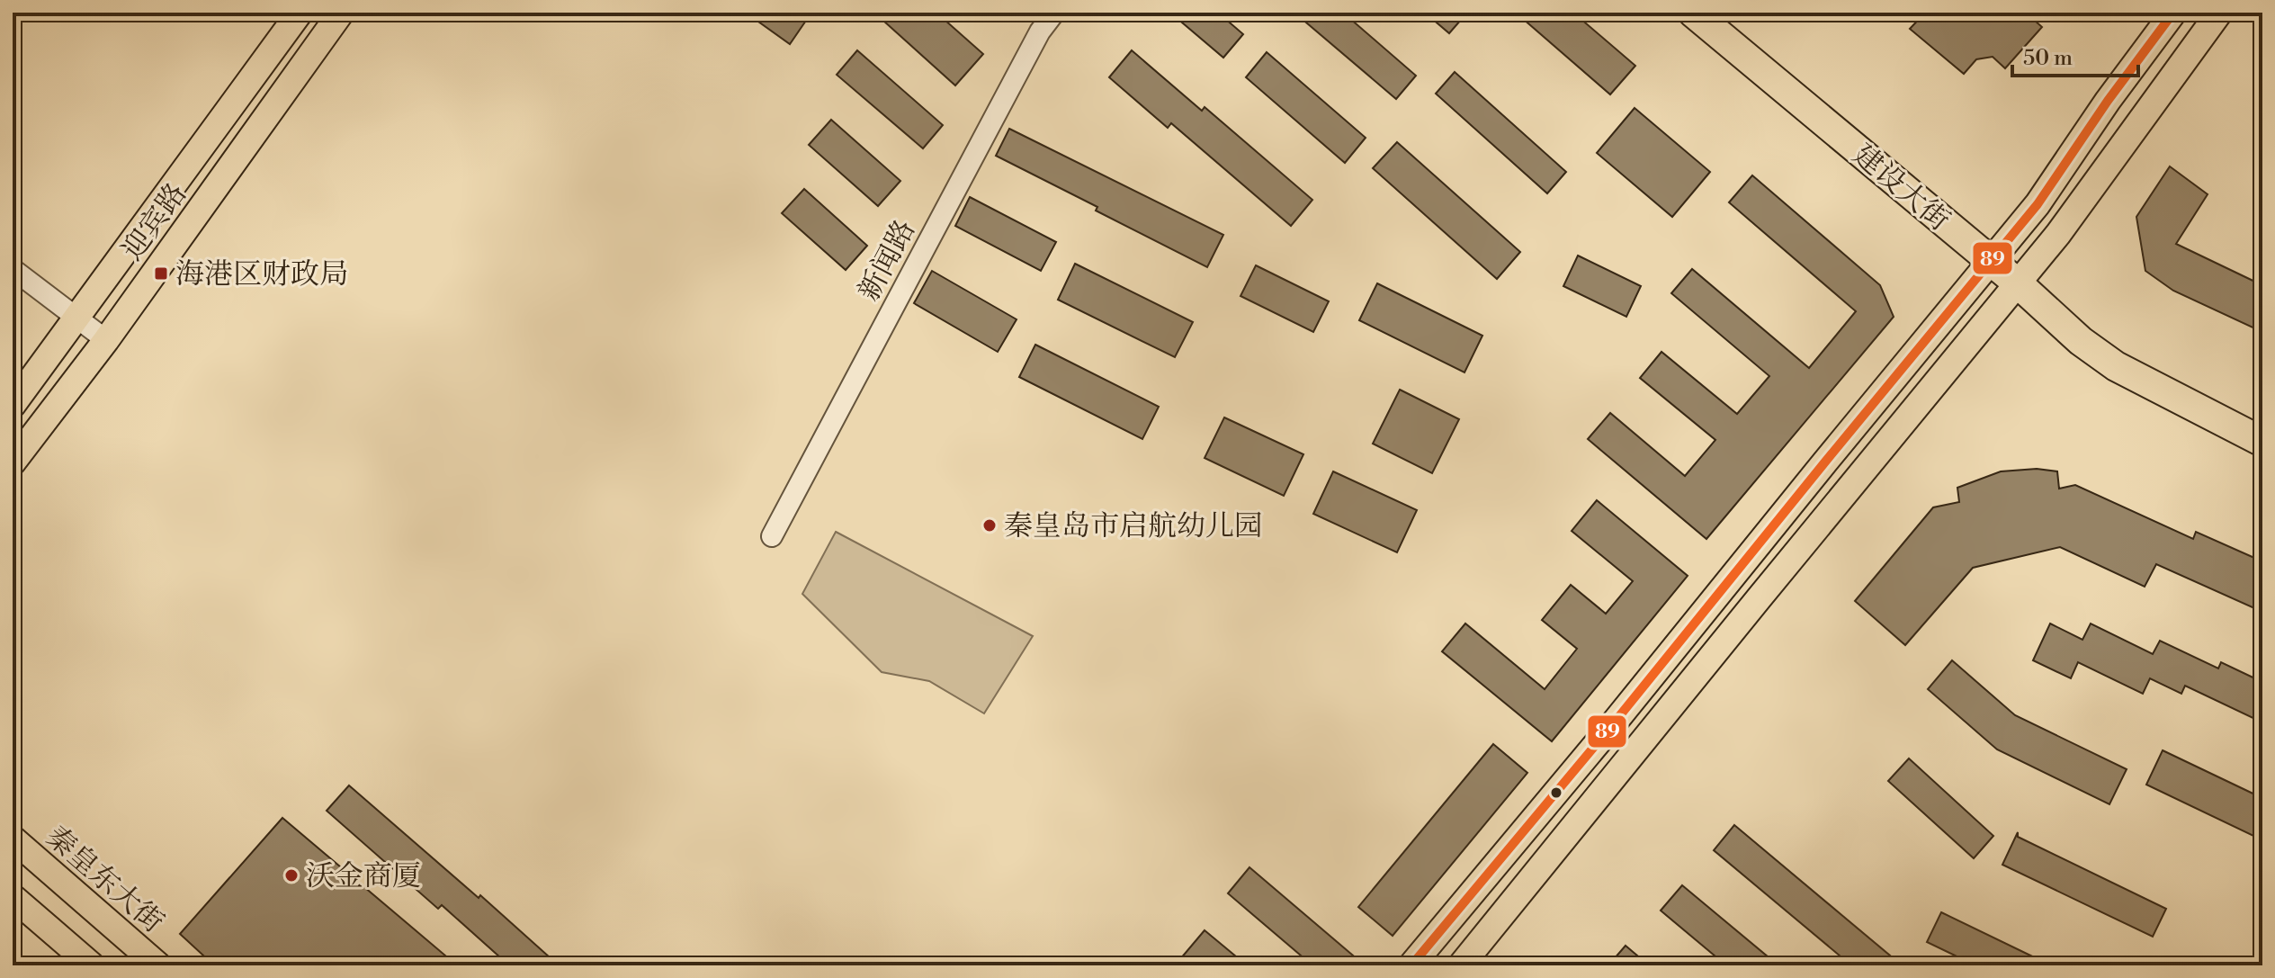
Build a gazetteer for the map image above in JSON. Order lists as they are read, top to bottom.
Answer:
{
  "streets": {
    "highway": ["建设大街"],
    "main road": ["迎宾路", "秦皇东大街"],
    "street": ["新闻路"]
  },
  "places": {
    "transit": ["海港区财政局"],
    "other": ["秦皇岛市启航幼儿园", "沃金商厦"]
  },
  "lines": ["transit line 89"],
  "scale_bar": "50 m"
}
